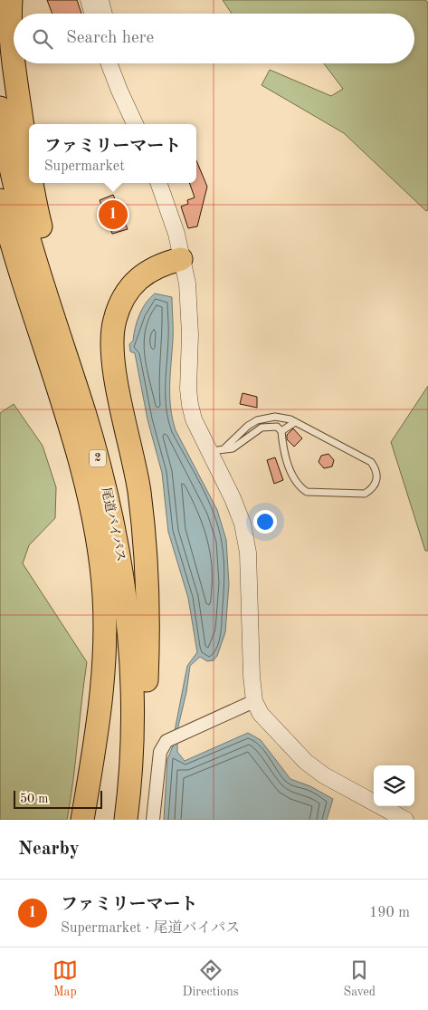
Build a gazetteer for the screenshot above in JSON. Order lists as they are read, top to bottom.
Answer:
{
  "streets": {
    "highway": ["2", "尾道バイパス"]
  },
  "scale_bar": "50 m",
  "page": {
    "search": "Search here",
    "popup": ["ファミリーマート", "Supermarket"],
    "pins": "1",
    "scale": "50 m",
    "heading": "Nearby",
    "list": [
      {
        "mark": "1",
        "name": "ファミリーマート",
        "note": "Supermarket · 尾道バイパス",
        "value": "190 m"
      }
    ],
    "nav": ["Map", "Directions", "Saved"]
  }
}
